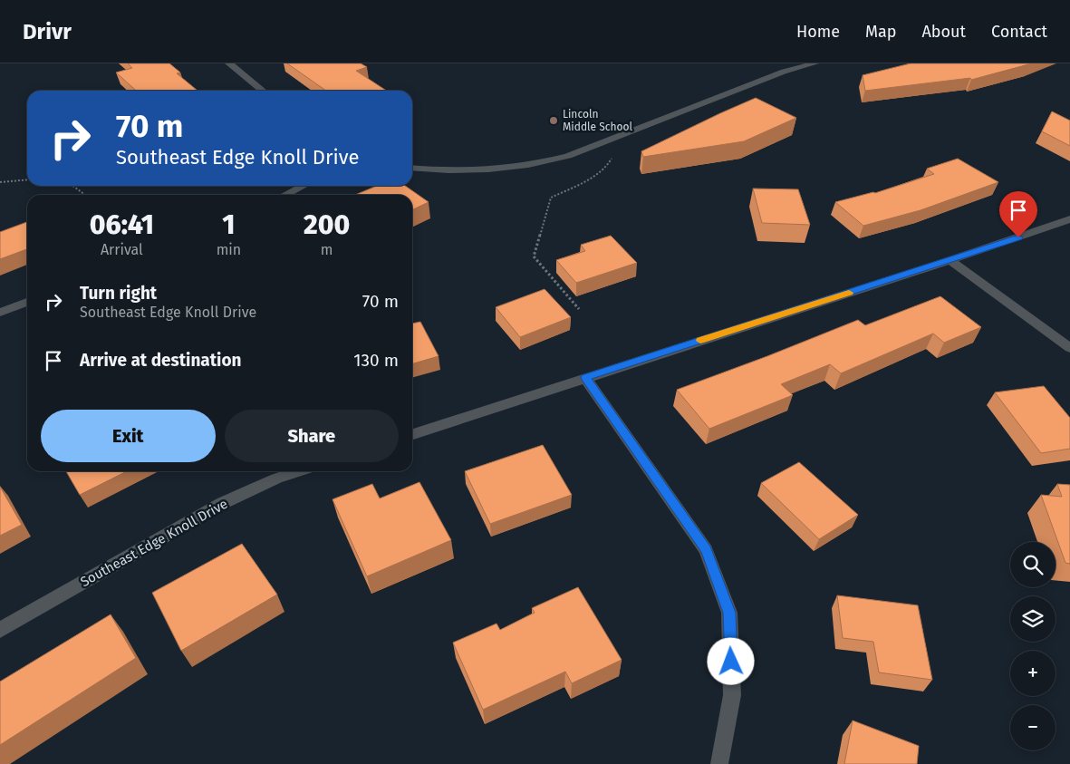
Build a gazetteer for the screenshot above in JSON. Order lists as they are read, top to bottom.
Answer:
{
  "streets": {
    "street": ["Southeast Edge Knoll Drive"]
  },
  "places": ["Lincoln Middle School"],
  "page": {
    "header": "Drivr",
    "nav": [
      "Home",
      "Map",
      "About",
      "Contact"
    ],
    "turn": ["70 m", "Southeast Edge Knoll Drive"],
    "eta": [
      "06:41",
      "Arrival",
      "1",
      "min",
      "200",
      "m"
    ],
    "list": [
      {
        "name": "Turn right",
        "note": "Southeast Edge Knoll Drive",
        "value": "70 m"
      },
      {
        "name": "Arrive at destination",
        "value": "130 m"
      }
    ],
    "buttons": ["Exit", "Share"],
    "map_buttons": ["+", "−"]
  }
}
